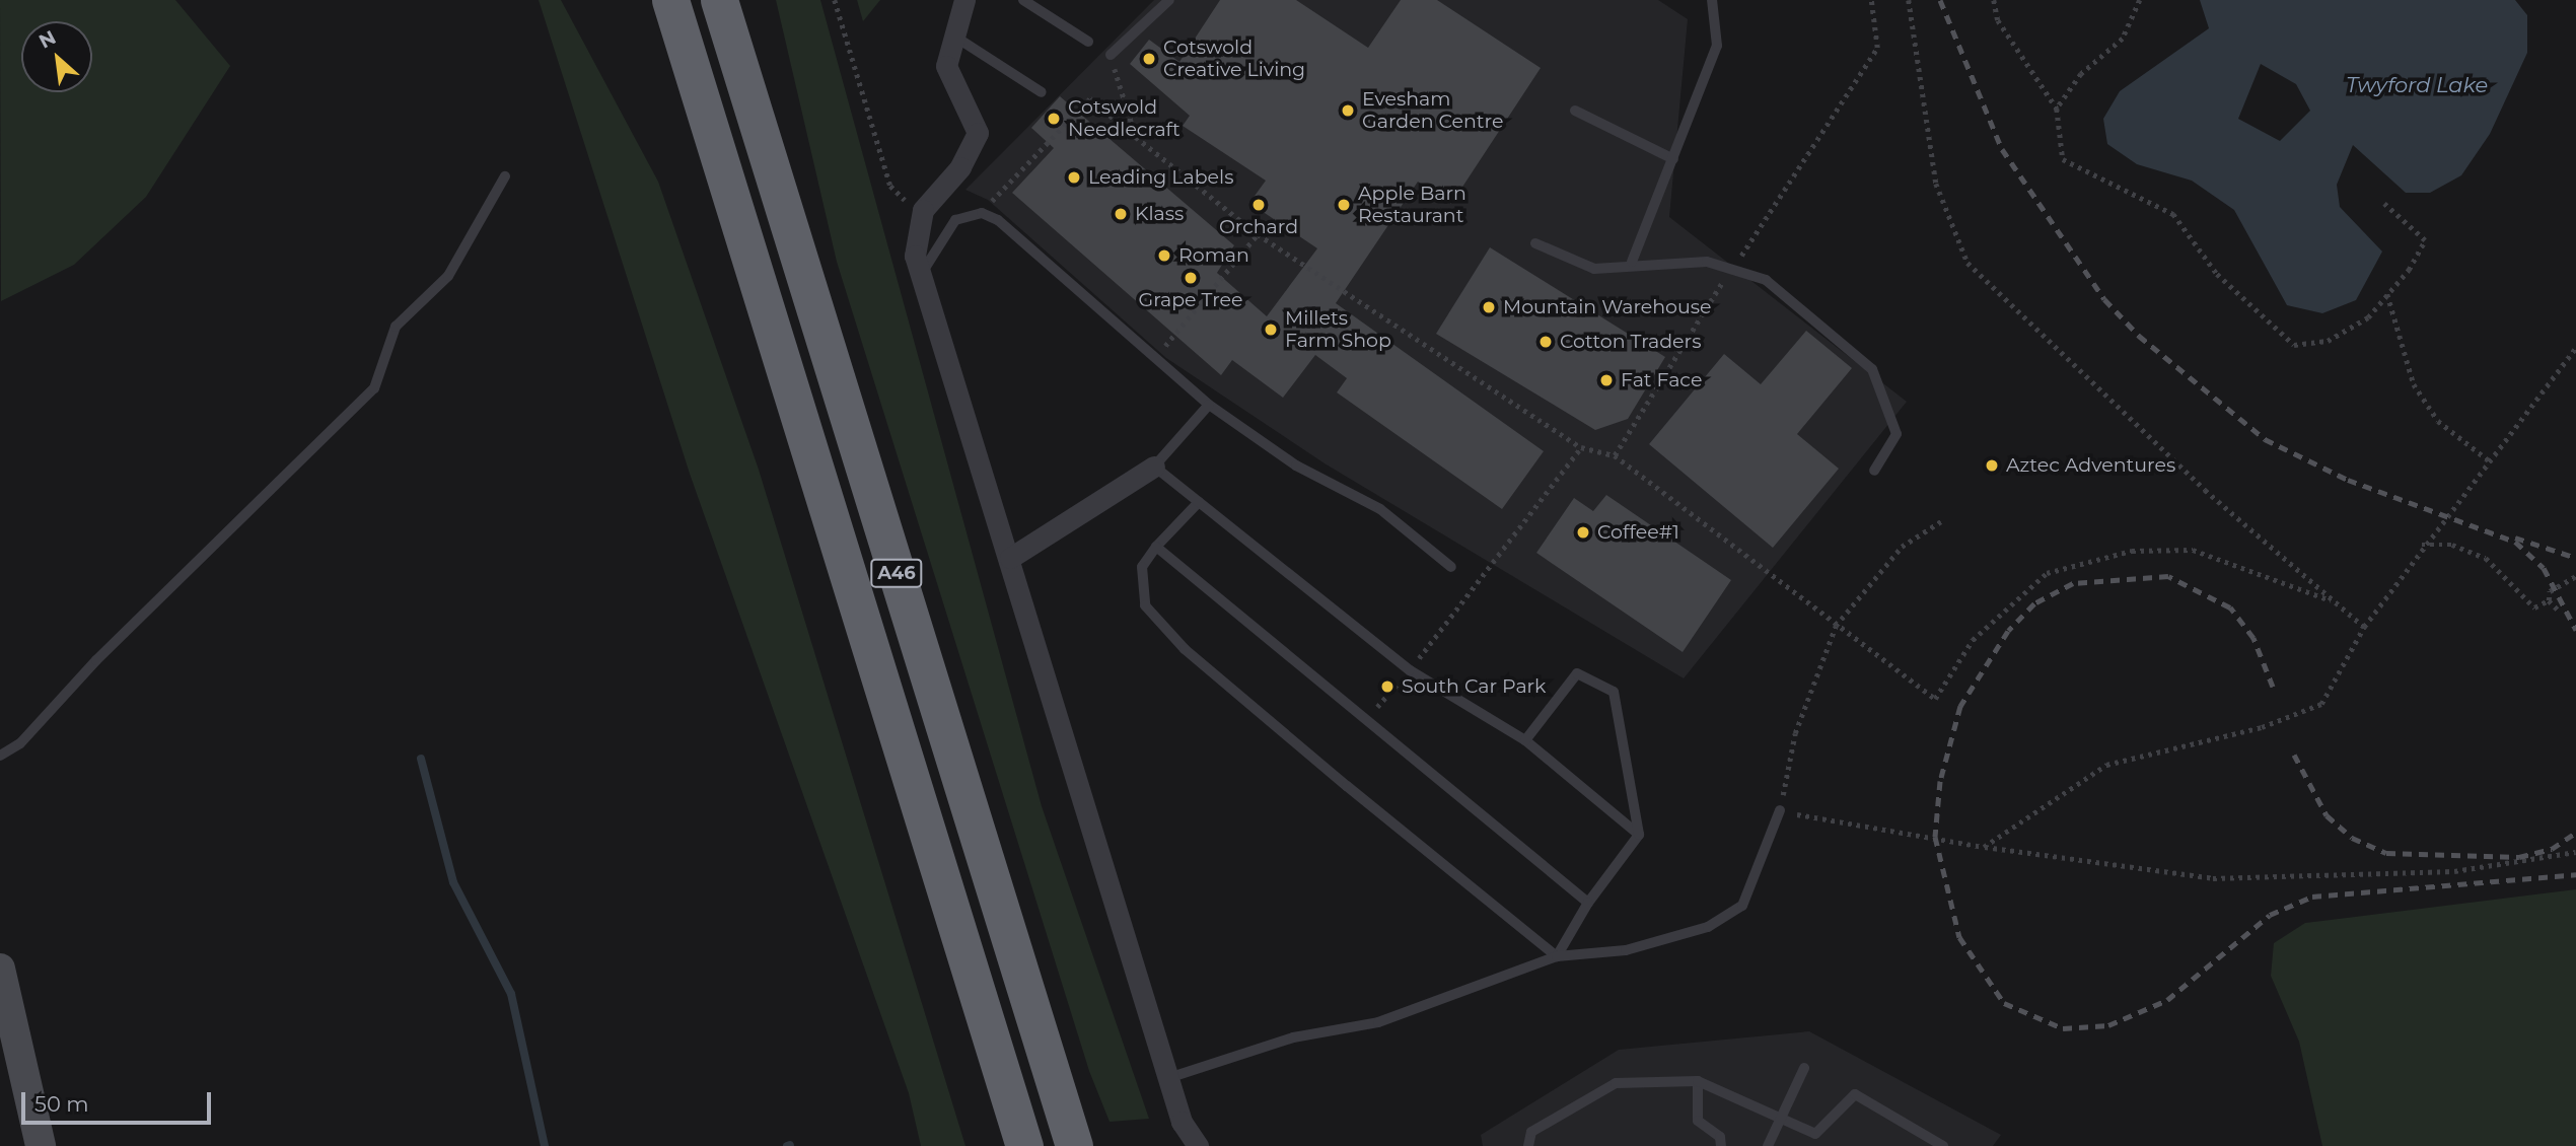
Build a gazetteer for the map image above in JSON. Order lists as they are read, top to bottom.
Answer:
{
  "streets": {
    "highway": ["A46"]
  },
  "water": ["Twyford Lake"],
  "places": [
    "Cotswold Creative Living",
    "Evesham Garden Centre",
    "Cotswold Needlecraft",
    "Leading Labels",
    "Orchard",
    "Apple Barn Restaurant",
    "Klass",
    "Roman",
    "Grape Tree",
    "Mountain Warehouse",
    "Millets Farm Shop",
    "Cotton Traders",
    "Fat Face",
    "Aztec Adventures",
    "Coffee#1",
    "South Car Park"
  ],
  "scale_bar": "50 m",
  "north": "top left"
}
